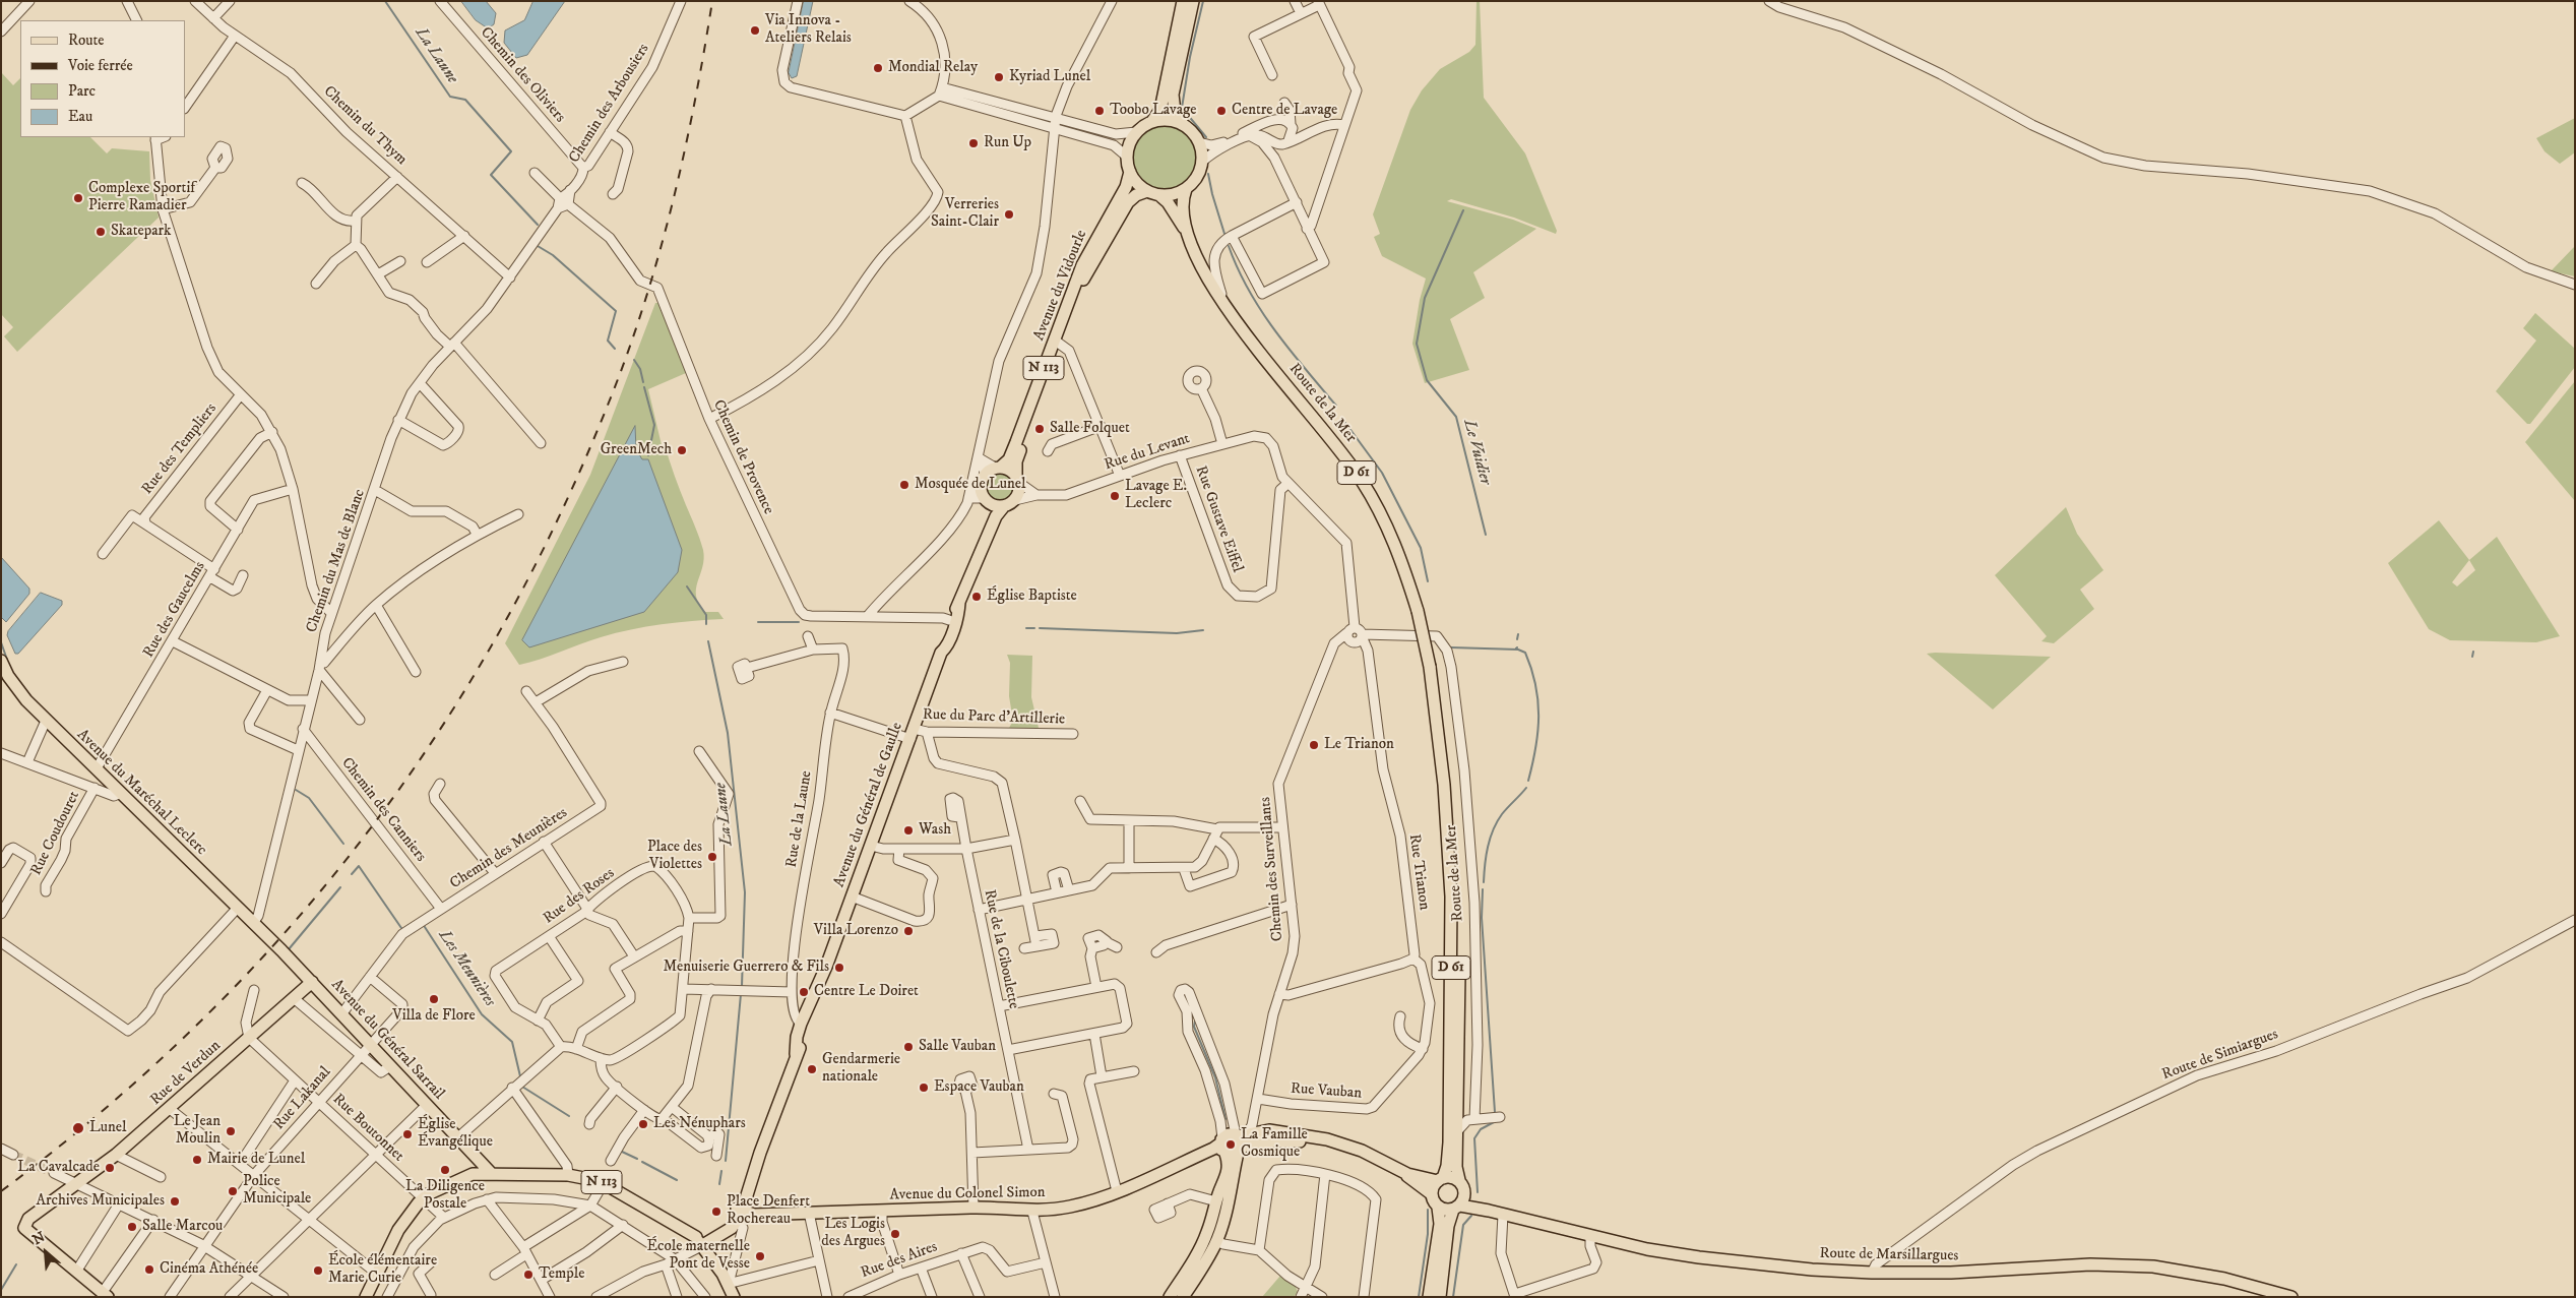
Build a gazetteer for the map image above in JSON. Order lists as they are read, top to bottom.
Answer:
{
  "streets": {
    "main road": [
      "Avenue du Vidourle",
      "N 113",
      "Route de la Mer",
      "D 61",
      "Avenue du Maréchal Leclerc",
      "Avenue du Général de Gaulle",
      "Avenue du Général Sarrail",
      "Rue de Verdun",
      "Avenue du Colonel Simon",
      "Route de Marsillargues"
    ],
    "street": [
      "Chemin des Oliviers",
      "Chemin des Arbousiers",
      "Chemin du Thym",
      "Rue des Templiers",
      "Rue du Levant",
      "Chemin de Provence",
      "Rue Gustave Eiffel",
      "Chemin du Mas de Blanc",
      "Rue des Gaucelms",
      "Rue du Parc d'Artillerie",
      "Chemin des Canniers",
      "Rue de la Laune",
      "Rue Coudouret",
      "Chemin des Meunières",
      "Chemin des Surveillants",
      "Rue Trianon",
      "Rue des Roses",
      "Rue de la Ciboulette",
      "Route de Simiargues",
      "Rue Vauban",
      "Rue Lakanal",
      "Rue Boutonnet",
      "Rue des Aires"
    ]
  },
  "crossings": [
    ["Chemin des Oliviers", "Chemin des Arbousiers"],
    ["Chemin des Arbousiers", "Chemin de Provence"],
    ["Chemin des Arbousiers", "Chemin du Mas de Blanc"],
    ["Chemin du Thym", "Chemin du Mas de Blanc"],
    ["Avenue du Vidourle", "Route de la Mer"],
    ["Avenue du Vidourle", "Rue du Levant"],
    ["N 113", "Avenue du Général Sarrail"],
    ["N 113", "Rue Boutonnet"],
    ["Route de la Mer", "Chemin des Surveillants"],
    ["Route de la Mer", "Rue Trianon"],
    ["Route de la Mer", "Avenue du Colonel Simon"],
    ["Route de la Mer", "Route de Marsillargues"],
    ["Rue du Levant", "Rue Gustave Eiffel"],
    ["Chemin de Provence", "Chemin du Mas de Blanc"],
    ["Chemin de Provence", "Avenue du Général de Gaulle"],
    ["Chemin du Mas de Blanc", "Avenue du Maréchal Leclerc"],
    ["Chemin du Mas de Blanc", "Chemin des Canniers"],
    ["Rue des Gaucelms", "Avenue du Maréchal Leclerc"],
    ["Rue du Parc d'Artillerie", "Avenue du Général de Gaulle"],
    ["Rue du Parc d'Artillerie", "Rue de la Laune"],
    ["Avenue du Maréchal Leclerc", "Avenue du Général Sarrail"],
    ["Avenue du Général de Gaulle", "Rue de la Laune"],
    ["Avenue du Général de Gaulle", "Avenue du Colonel Simon"],
    ["Chemin des Canniers", "Chemin des Meunières"],
    ["Chemin des Meunières", "Avenue du Général Sarrail"],
    ["Chemin des Meunières", "Rue Lakanal"],
    ["Chemin des Surveillants", "Rue Trianon"],
    ["Chemin des Surveillants", "Rue Vauban"],
    ["Chemin des Surveillants", "Avenue du Colonel Simon"],
    ["Avenue du Général Sarrail", "Rue de Verdun"],
    ["Avenue du Général Sarrail", "Rue Lakanal"],
    ["Route de Simiargues", "Route de Marsillargues"],
    ["Rue de Verdun", "Rue Boutonnet"],
    ["Rue Lakanal", "Rue Boutonnet"],
    ["Avenue du Colonel Simon", "Route de Marsillargues"]
  ],
  "water": ["La Laune", "Le Vuidier", "Les Meunières"],
  "places": [
    "Via Innova - Ateliers Relais",
    "Mondial Relay",
    "Kyriad Lunel",
    "Toobo Lavage",
    "Centre de Lavage",
    "Run Up",
    "Complexe Sportif Pierre Ramadier",
    "Verreries Saint-Clair",
    "Skatepark",
    "Salle Folquet",
    "GreenMech",
    "Mosquée de Lunel",
    "Lavage E. Leclerc",
    "Église Baptiste",
    "Le Trianon",
    "Wash",
    "Place des Violettes",
    "Villa Lorenzo",
    "Menuiserie Guerrero & Fils",
    "Centre Le Doiret",
    "Villa de Flore",
    "Salle Vauban",
    "Gendarmerie nationale",
    "Espace Vauban",
    "Les Nénuphars",
    "Lunel",
    "Le Jean Moulin",
    "Église Évangélique",
    "La Famille Cosmique",
    "Mairie de Lunel",
    "La Cavalcade",
    "La Diligence Postale",
    "Police Municipale",
    "Archives Municipales",
    "Place Denfert Rochereau",
    "Salle Marcou",
    "Les Logis des Argues",
    "École maternelle Pont de Vesse",
    "Cinéma Athénée",
    "École élémentaire Marie Curie",
    "Temple"
  ],
  "legend": [
    "Route",
    "Voie ferrée",
    "Parc",
    "Eau"
  ],
  "north": "top left"
}
